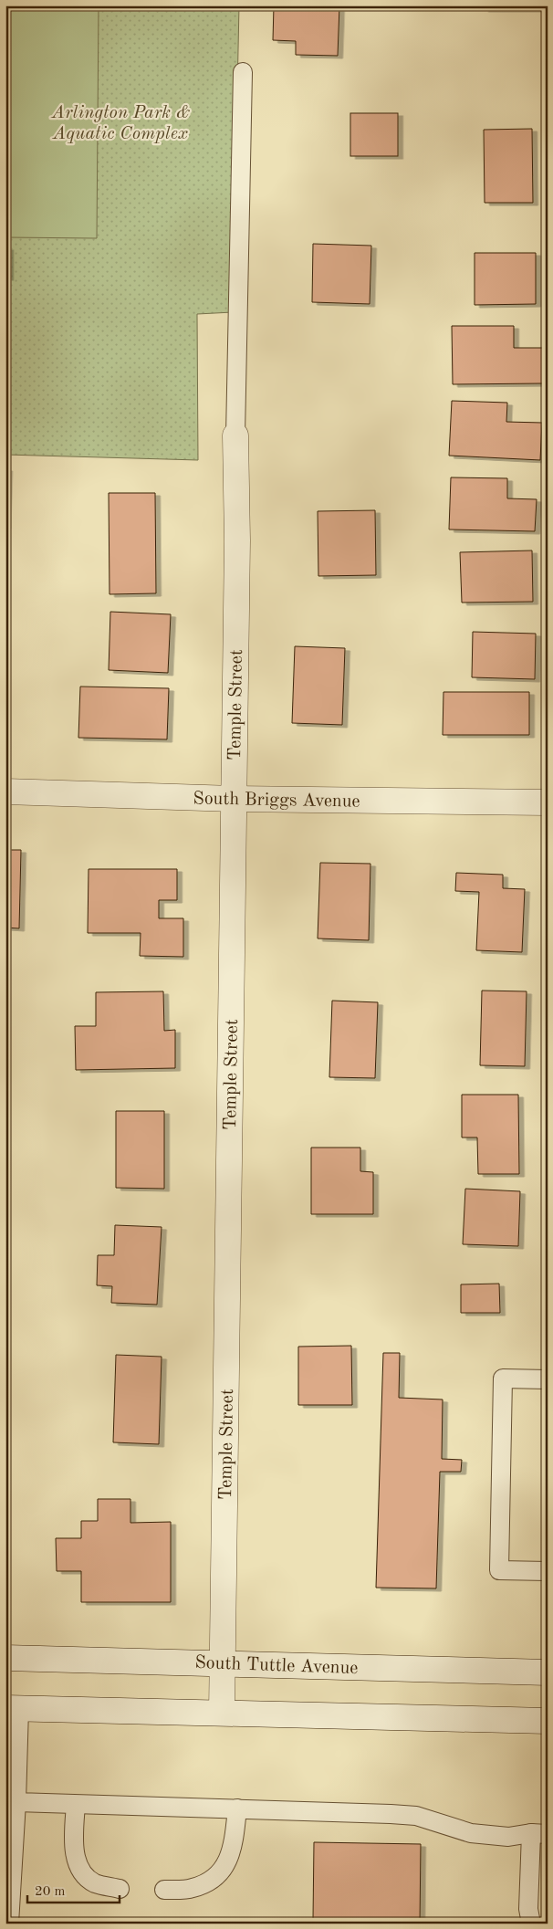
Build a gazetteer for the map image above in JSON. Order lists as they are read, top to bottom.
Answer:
{
  "streets": {
    "street": ["Temple Street", "South Briggs Avenue", "South Tuttle Avenue"]
  },
  "crossings": [
    ["Temple Street", "South Briggs Avenue"],
    ["Temple Street", "South Tuttle Avenue"]
  ],
  "parks": ["Arlington Park & Aquatic Complex"],
  "scale_bar": "20 m"
}
